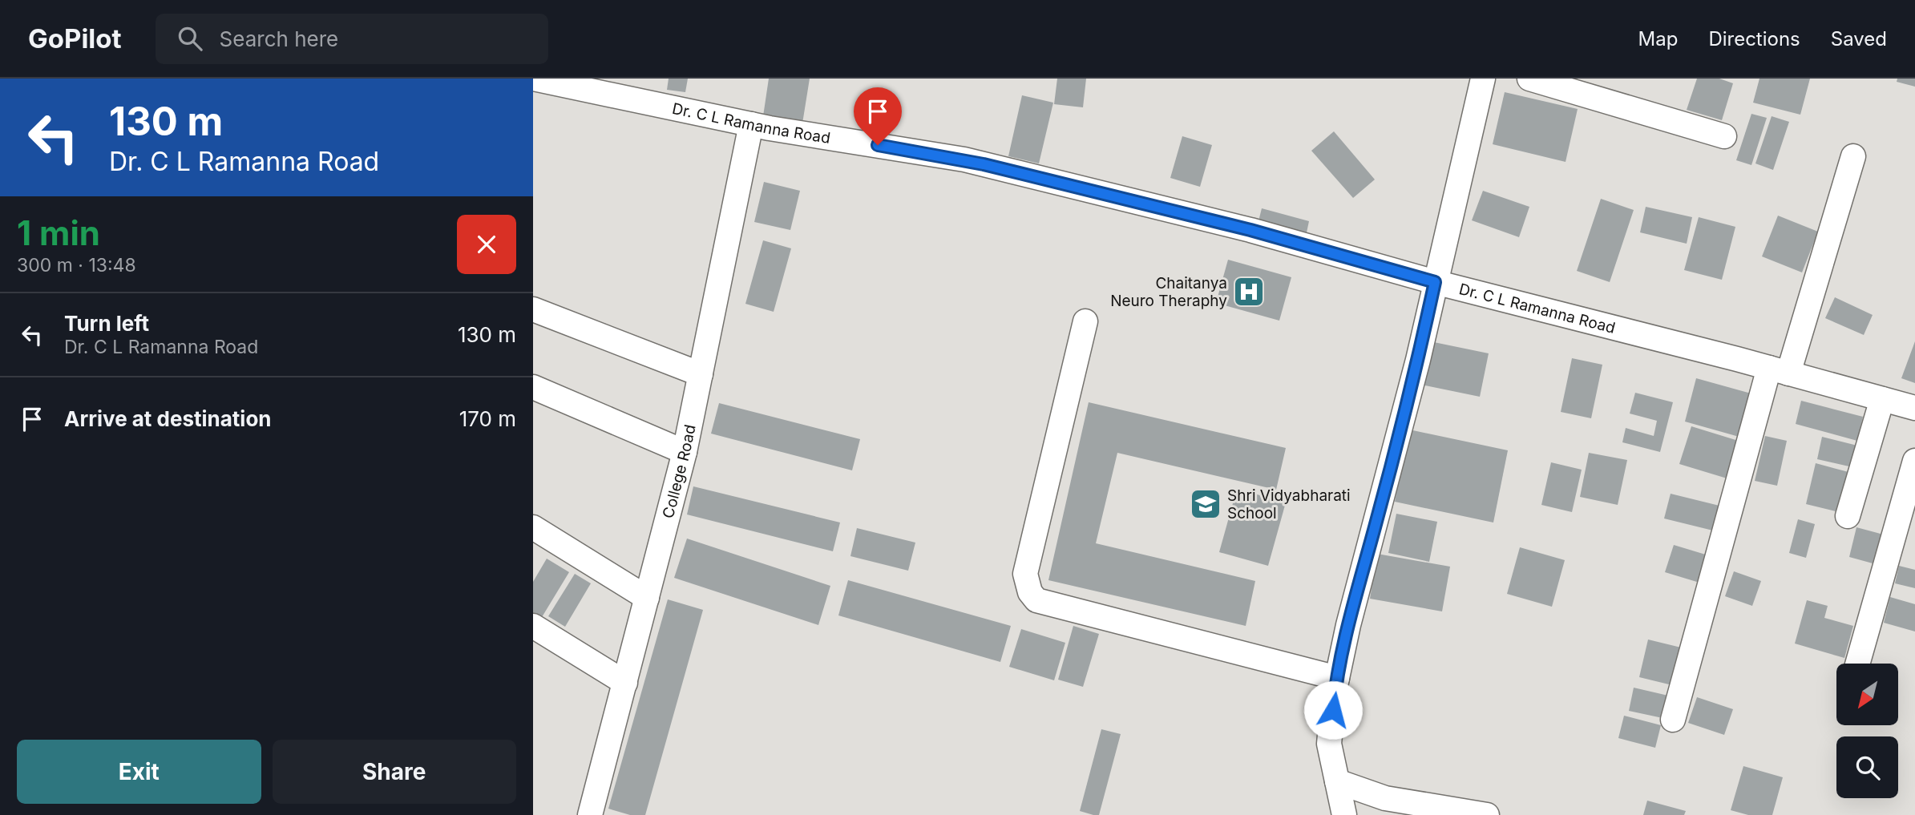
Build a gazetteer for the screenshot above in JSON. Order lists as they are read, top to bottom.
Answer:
{
  "streets": {
    "street": ["Dr. C L Ramanna Road", "College Road"]
  },
  "crossings": [
    ["Dr. C L Ramanna Road", "College Road"]
  ],
  "places": {
    "hospital": ["Chaitanya Neuro Theraphy"],
    "school or university": ["Shri Vidyabharati School"]
  },
  "north": "bottom left",
  "page": {
    "header": "GoPilot",
    "search": "Search here",
    "nav": ["Map", "Directions", "Saved"],
    "turn": ["130 m", "Dr. C L Ramanna Road"],
    "heading": ["1 min", "300 m · 13:48"],
    "list": [
      {
        "name": "Turn left",
        "note": "Dr. C L Ramanna Road",
        "value": "130 m"
      },
      {
        "name": "Arrive at destination",
        "value": "170 m"
      }
    ],
    "buttons": ["Exit", "Share"]
  }
}
